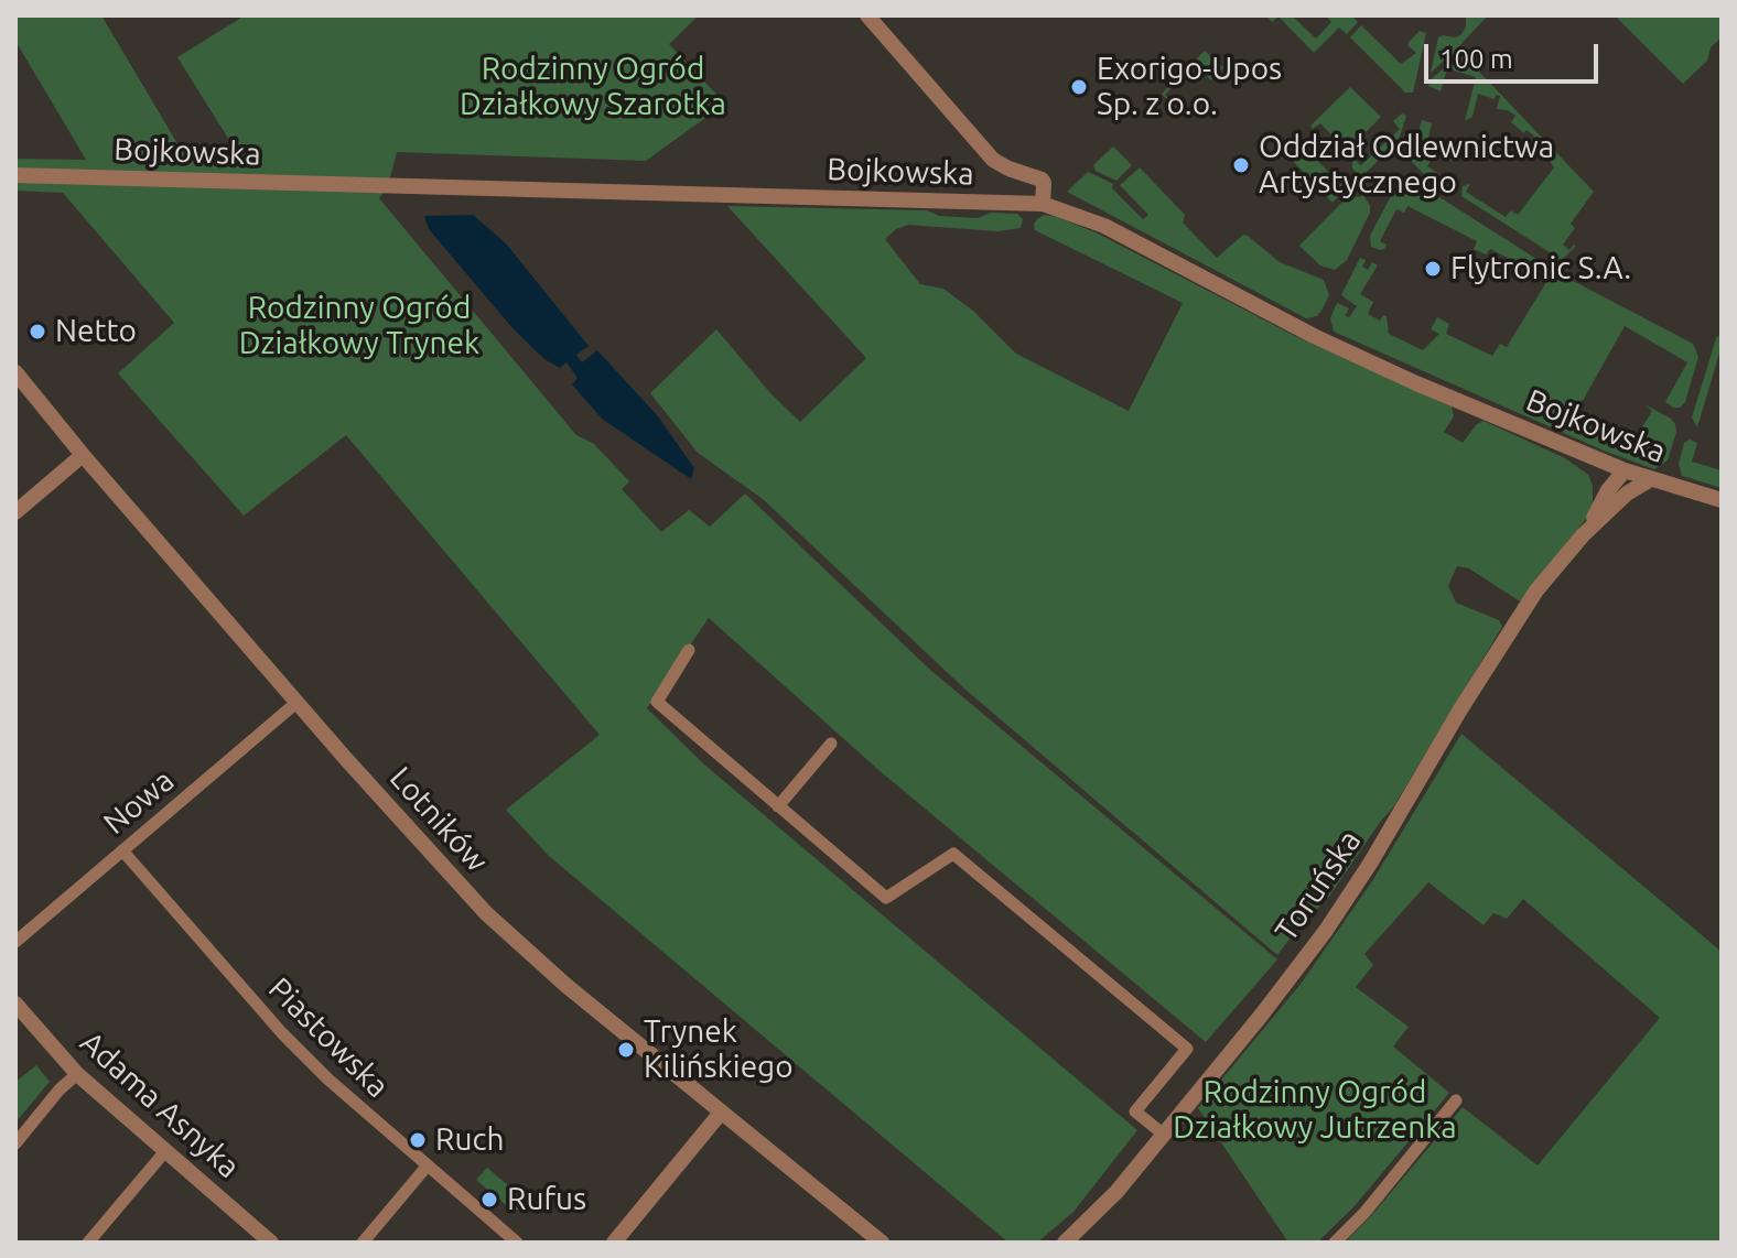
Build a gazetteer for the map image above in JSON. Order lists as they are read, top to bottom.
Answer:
{
  "streets": {
    "street": [
      "Bojkowska",
      "Nowa",
      "Lotników",
      "Toruńska",
      "Piastowska",
      "Adama Asnyka"
    ]
  },
  "crossings": [
    ["Bojkowska", "Toruńska"],
    ["Nowa", "Lotników"],
    ["Nowa", "Piastowska"]
  ],
  "parks": ["Rodzinny Ogród Działkowy Szarotka", "Rodzinny Ogród Działkowy Trynek", "Rodzinny Ogród Działkowy Jutrzenka"],
  "places": [
    "Exorigo-Upos Sp. z o.o.",
    "Oddział Odlewnictwa Artystycznego",
    "Flytronic S.A.",
    "Netto",
    "Trynek Kilińskiego",
    "Ruch",
    "Rufus"
  ],
  "scale_bar": "100 m"
}
